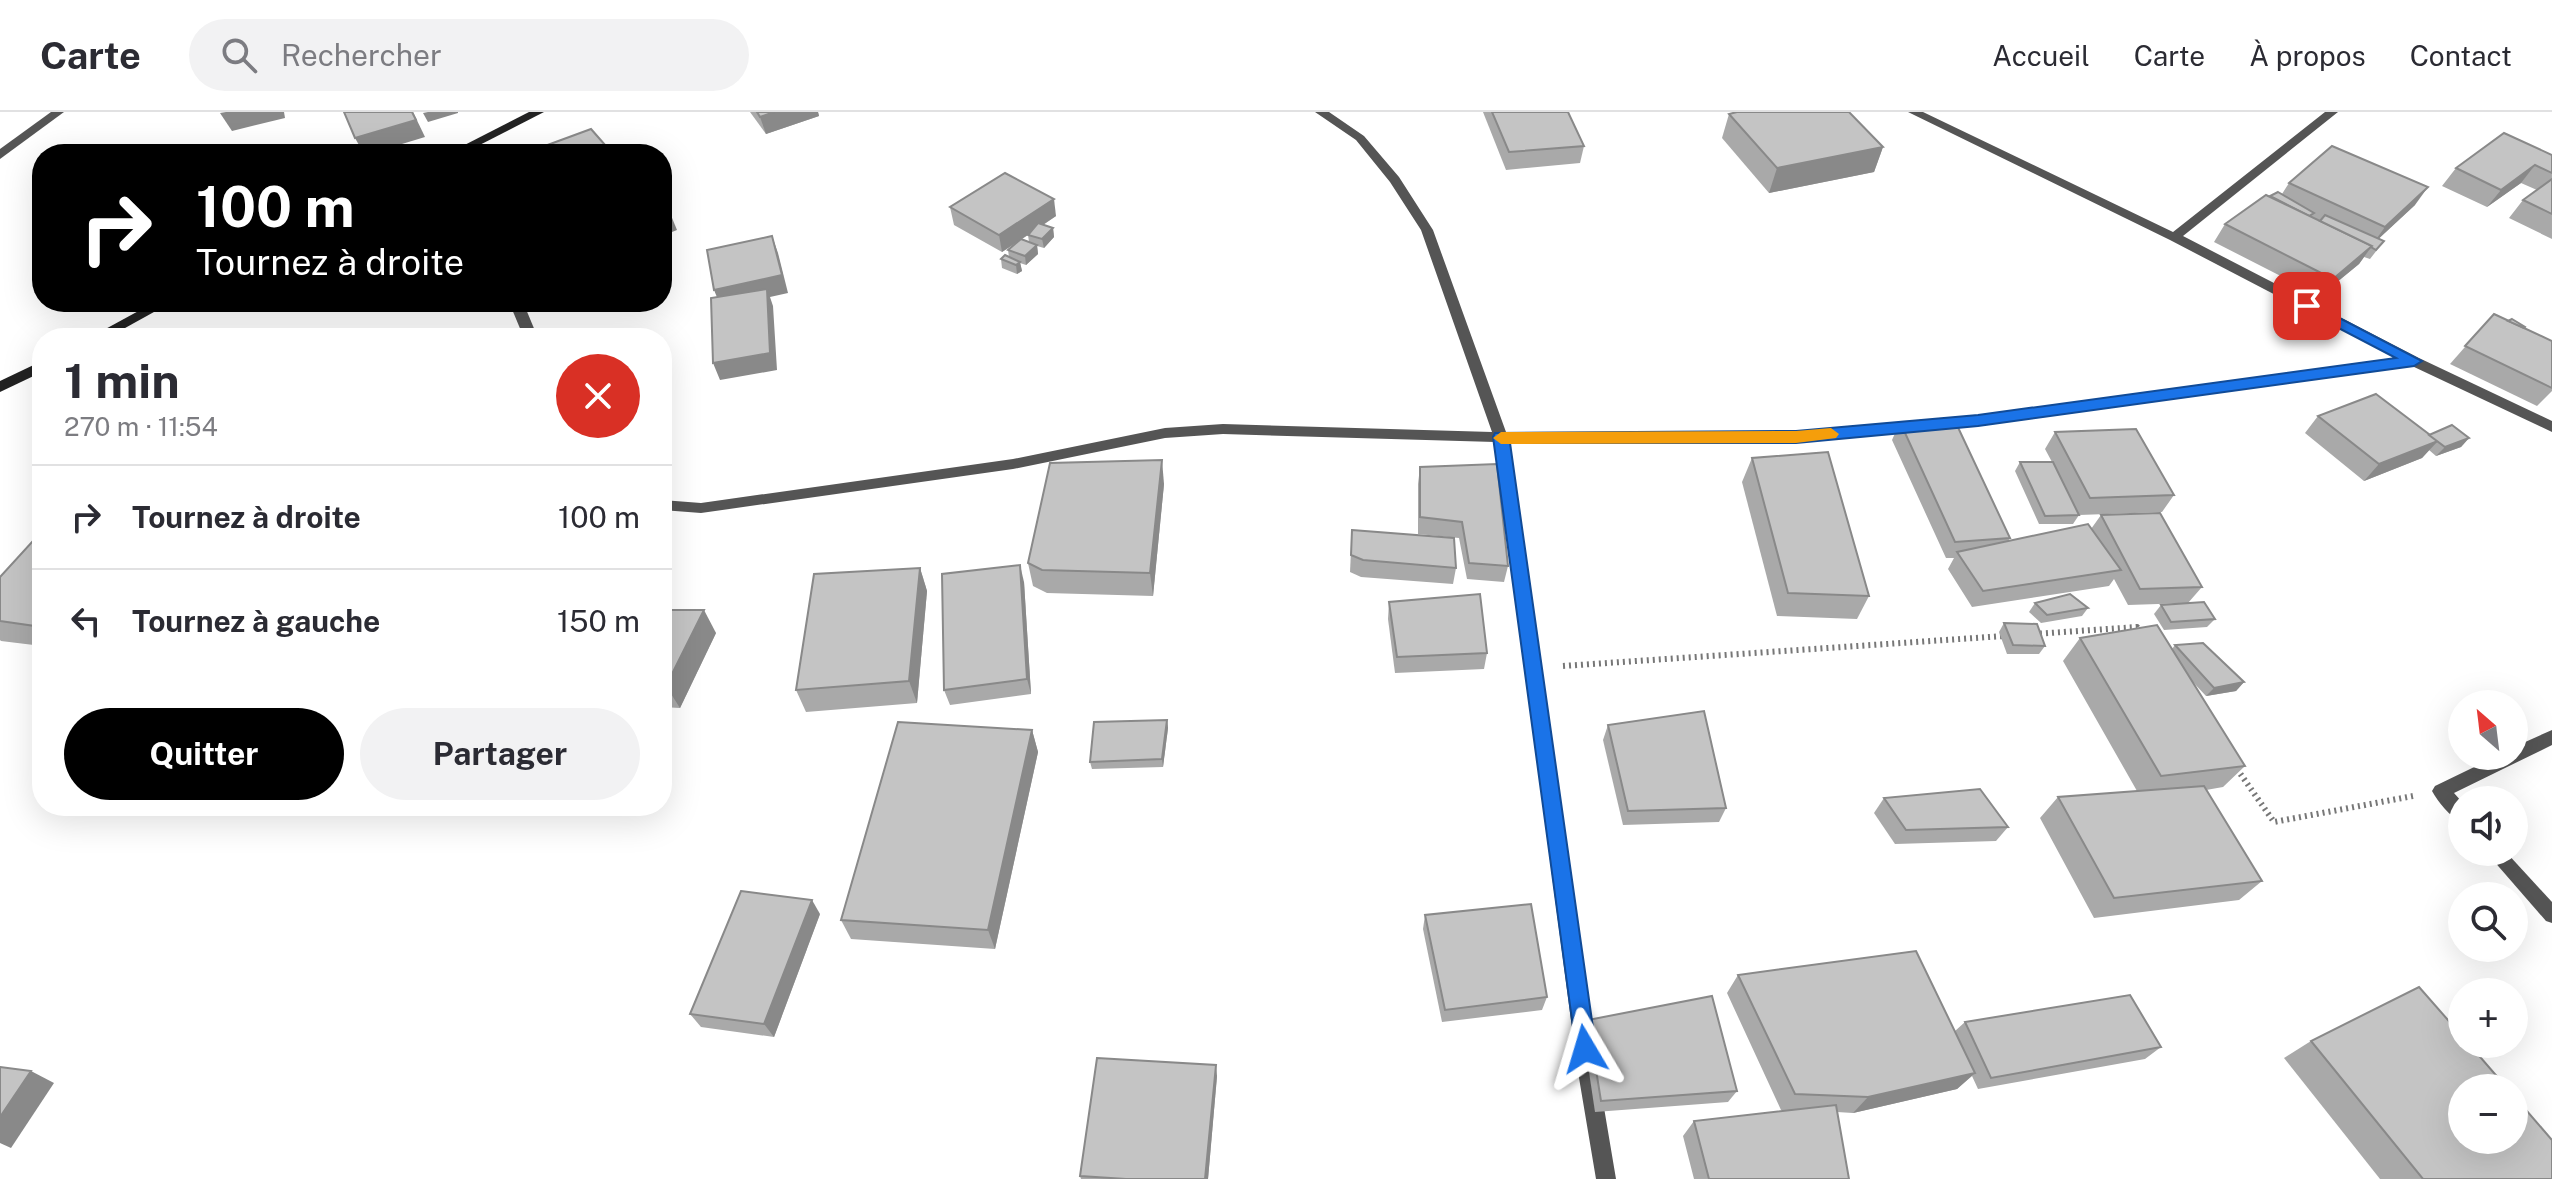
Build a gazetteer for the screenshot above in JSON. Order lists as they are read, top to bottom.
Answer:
{
  "north": "top left",
  "page": {
    "header": "Carte",
    "search": "Rechercher",
    "nav": [
      "Accueil",
      "Carte",
      "À propos",
      "Contact"
    ],
    "turn": ["100 m", "Tournez à droite"],
    "heading": ["1 min", "270 m · 11:54"],
    "list": [
      {
        "name": "Tournez à droite",
        "value": "100 m"
      },
      {
        "name": "Tournez à gauche",
        "value": "150 m"
      }
    ],
    "map_buttons": ["+", "−"],
    "buttons": ["Quitter", "Partager"]
  }
}
